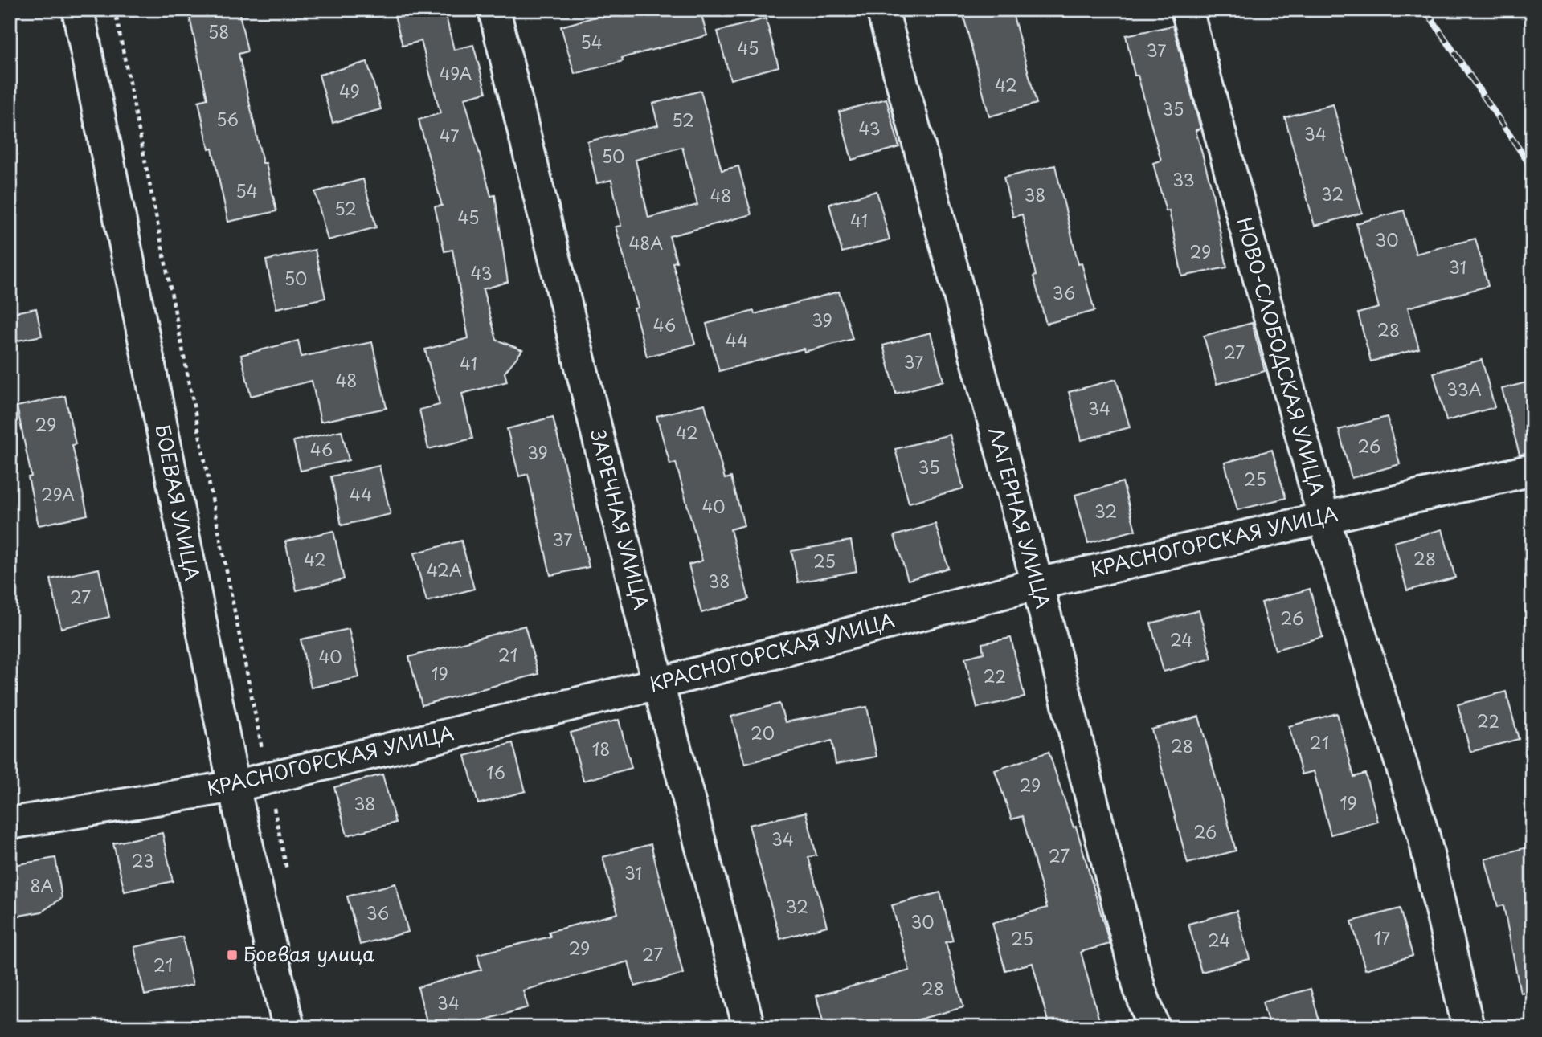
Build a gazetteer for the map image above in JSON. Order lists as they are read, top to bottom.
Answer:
{
  "streets": {
    "street": [
      "НОВО-СЛОБОДСКАЯ УЛИЦА",
      "БОЕВАЯ УЛИЦА",
      "ЛАГЕРНАЯ УЛИЦА",
      "ЗАРЕЧНАЯ УЛИЦА",
      "КРАСНОГОРСКАЯ УЛИЦА"
    ]
  },
  "crossings": [
    ["НОВО-СЛОБОДСКАЯ УЛИЦА", "КРАСНОГОРСКАЯ УЛИЦА"],
    ["БОЕВАЯ УЛИЦА", "КРАСНОГОРСКАЯ УЛИЦА"],
    ["ЛАГЕРНАЯ УЛИЦА", "КРАСНОГОРСКАЯ УЛИЦА"],
    ["ЗАРЕЧНАЯ УЛИЦА", "КРАСНОГОРСКАЯ УЛИЦА"]
  ],
  "places": {
    "transit": ["Боевая улица"]
  },
  "house_numbers": [
    "58",
    "54",
    "45",
    "37",
    "49А",
    "42",
    "49",
    "35",
    "56",
    "52",
    "43",
    "34",
    "47",
    "50",
    "33",
    "54",
    "32",
    "38",
    "48",
    "52",
    "45",
    "41",
    "30",
    "48А",
    "29",
    "31",
    "43",
    "50",
    "36",
    "39",
    "46",
    "28",
    "44",
    "27",
    "37",
    "41",
    "48",
    "33А",
    "34",
    "29",
    "42",
    "26",
    "46",
    "39",
    "35",
    "25",
    "29А",
    "44",
    "40",
    "32",
    "37",
    "28",
    "42",
    "25",
    "42А",
    "38",
    "27",
    "26",
    "24",
    "21",
    "40",
    "19",
    "22",
    "22",
    "20",
    "21",
    "28",
    "18",
    "16",
    "29",
    "19",
    "38",
    "26",
    "34",
    "27",
    "23",
    "31",
    "8А",
    "32",
    "36",
    "30",
    "17",
    "25",
    "24",
    "29",
    "27",
    "21",
    "28",
    "34"
  ]
}
